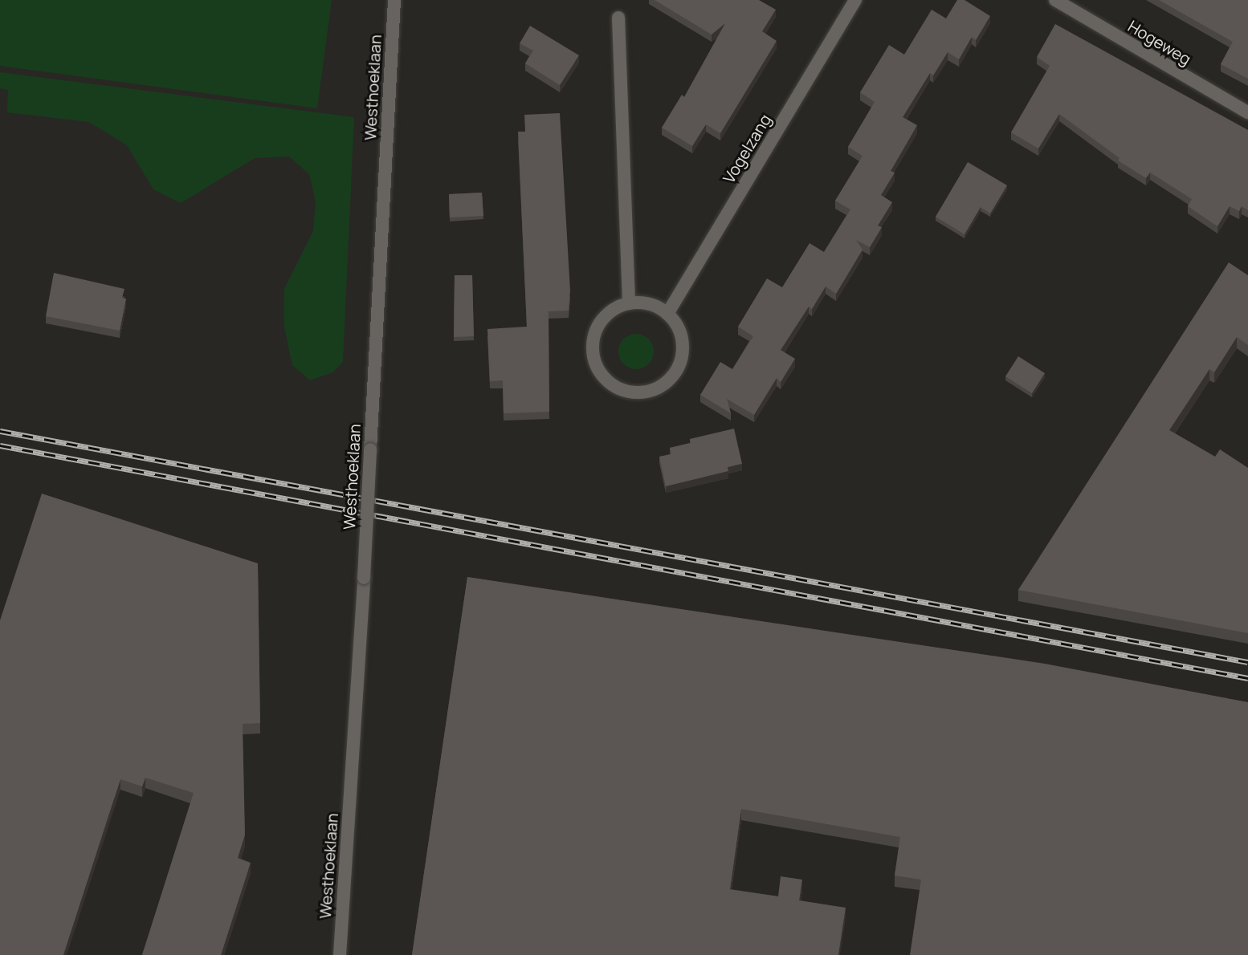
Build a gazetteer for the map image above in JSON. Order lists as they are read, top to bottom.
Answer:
{
  "streets": {
    "street": ["Hogeweg", "Westhoeklaan", "Vogelzang"]
  }
}
